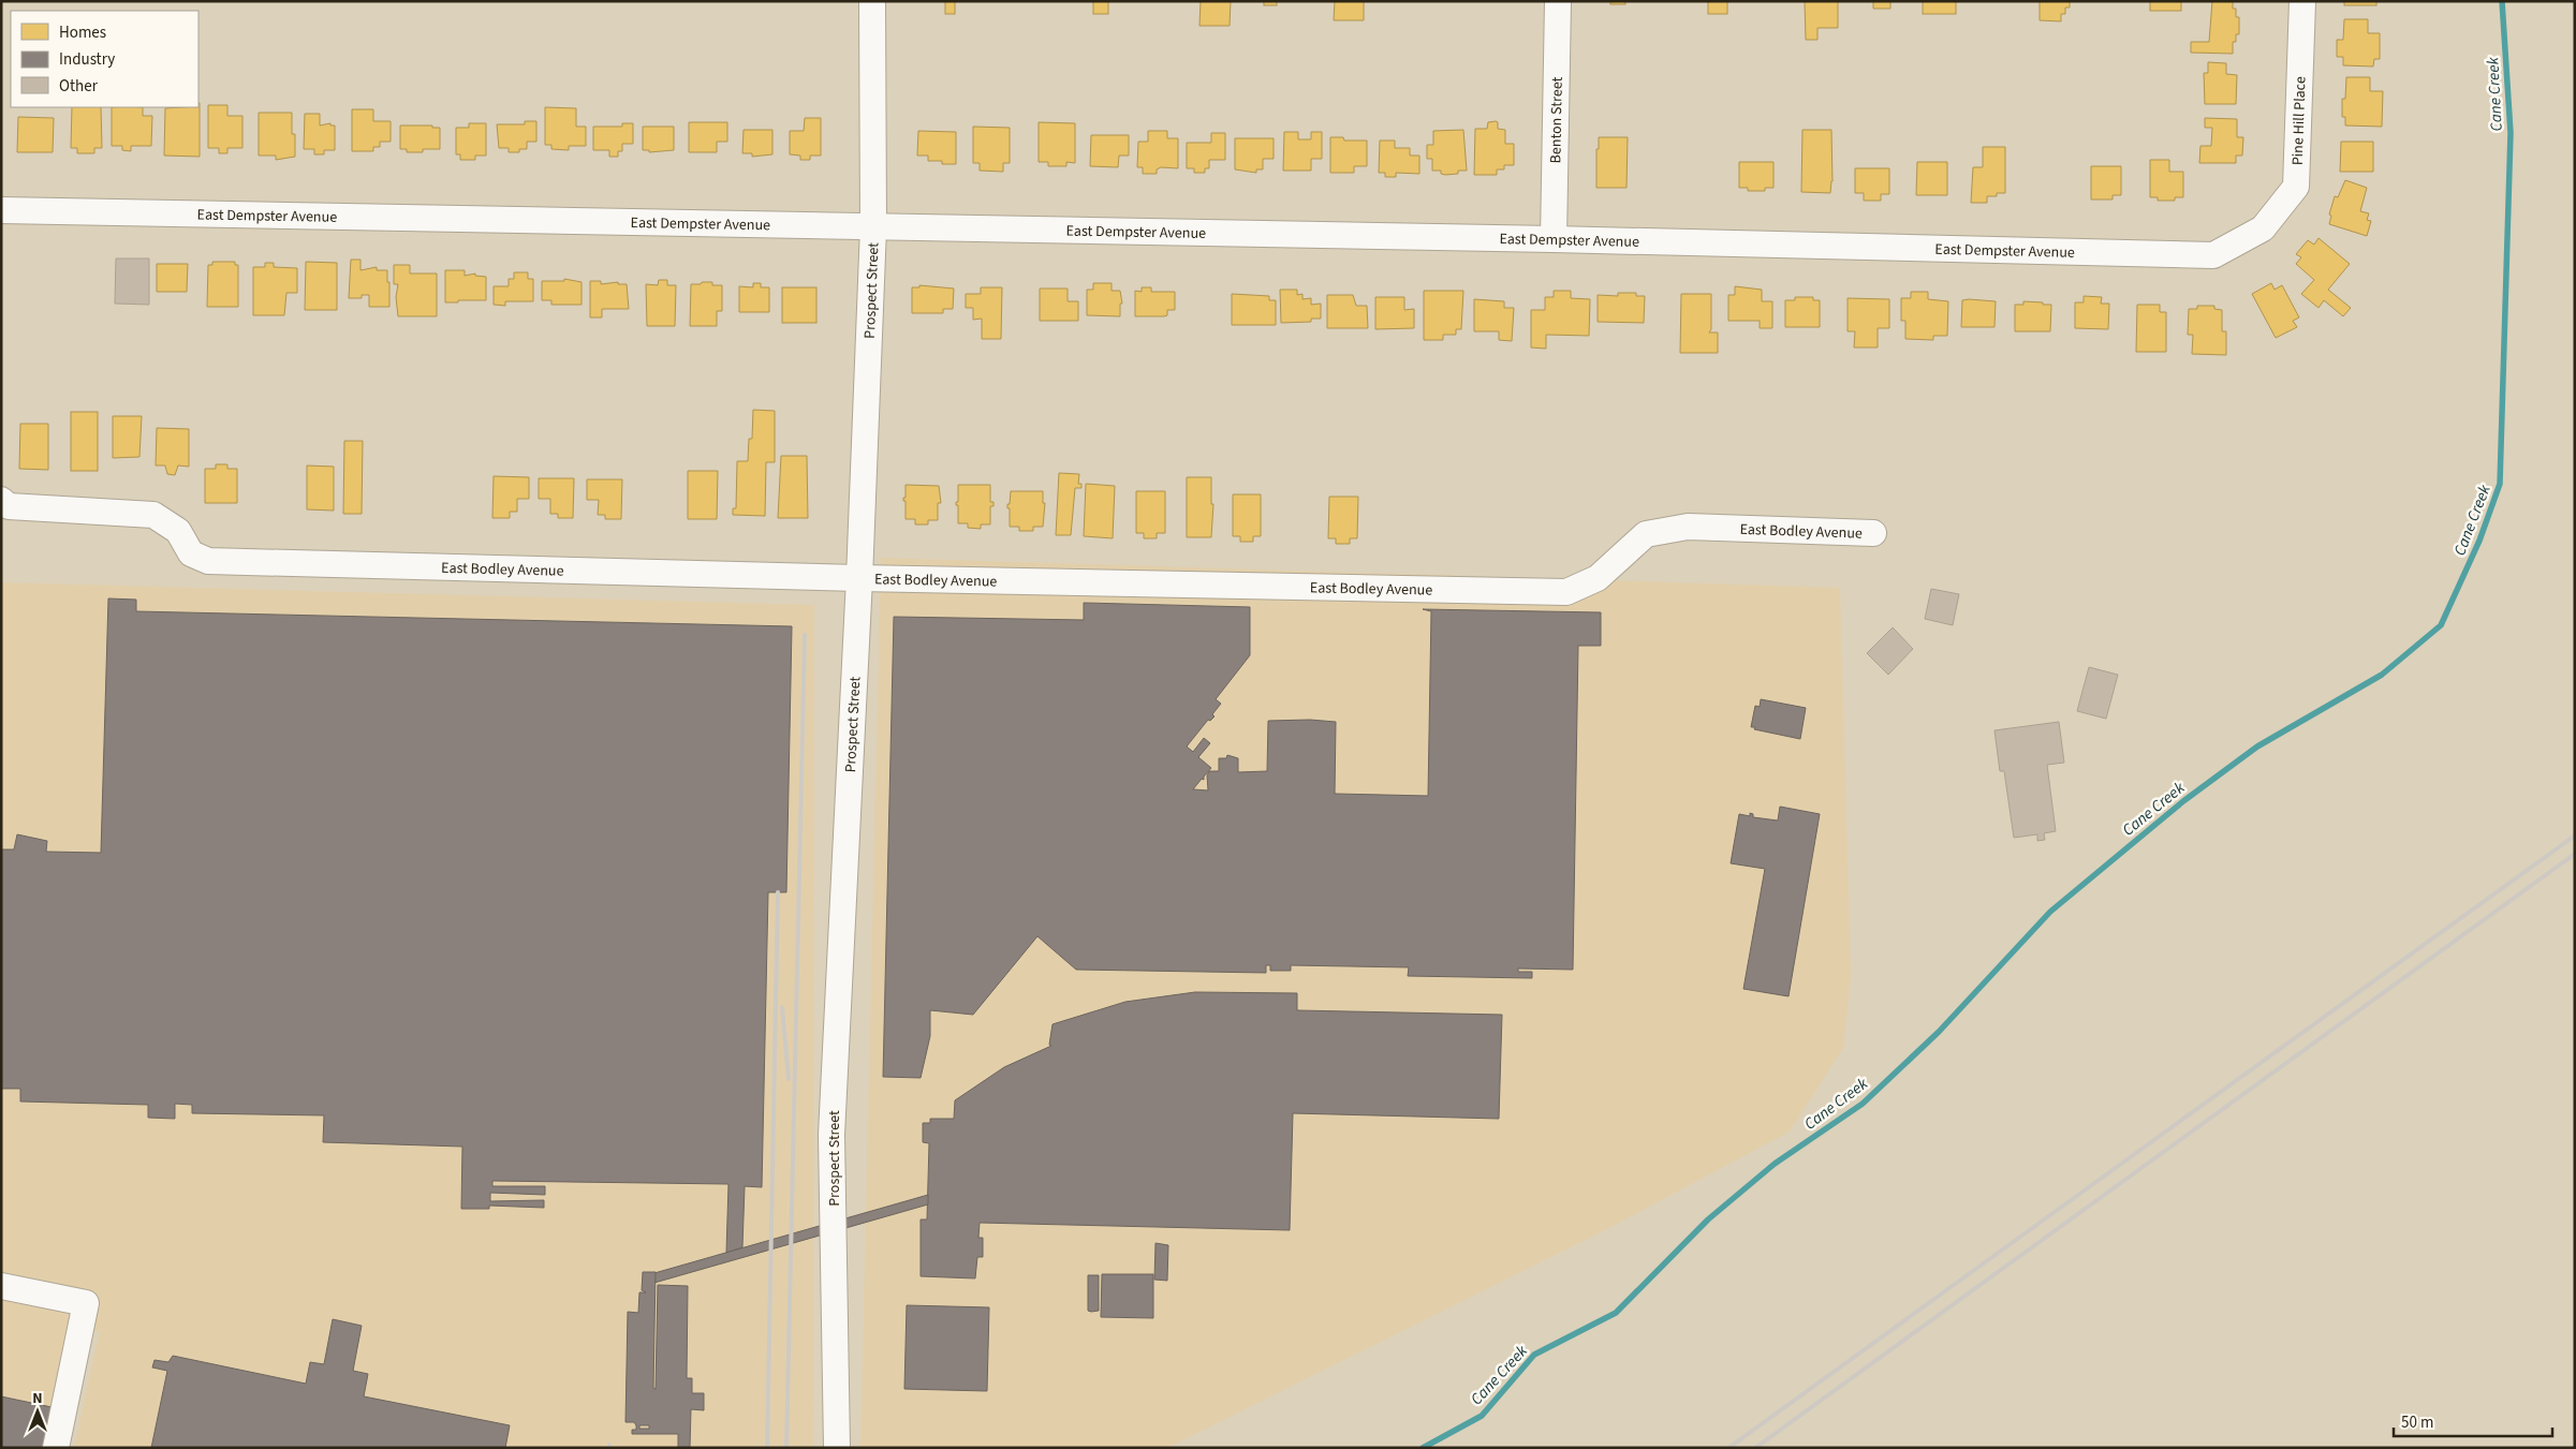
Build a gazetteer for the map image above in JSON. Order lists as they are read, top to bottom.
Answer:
{
  "streets": {
    "street": [
      "Benton Street",
      "Pine Hill Place",
      "East Dempster Avenue",
      "Prospect Street",
      "East Bodley Avenue"
    ]
  },
  "crossings": [
    ["Benton Street", "East Dempster Avenue"],
    ["Pine Hill Place", "East Dempster Avenue"],
    ["East Dempster Avenue", "Prospect Street"],
    ["Prospect Street", "East Bodley Avenue"]
  ],
  "water": ["Cane Creek"],
  "legend": ["Homes", "Industry", "Other"],
  "scale_bar": "50 m",
  "north": "top"
}
